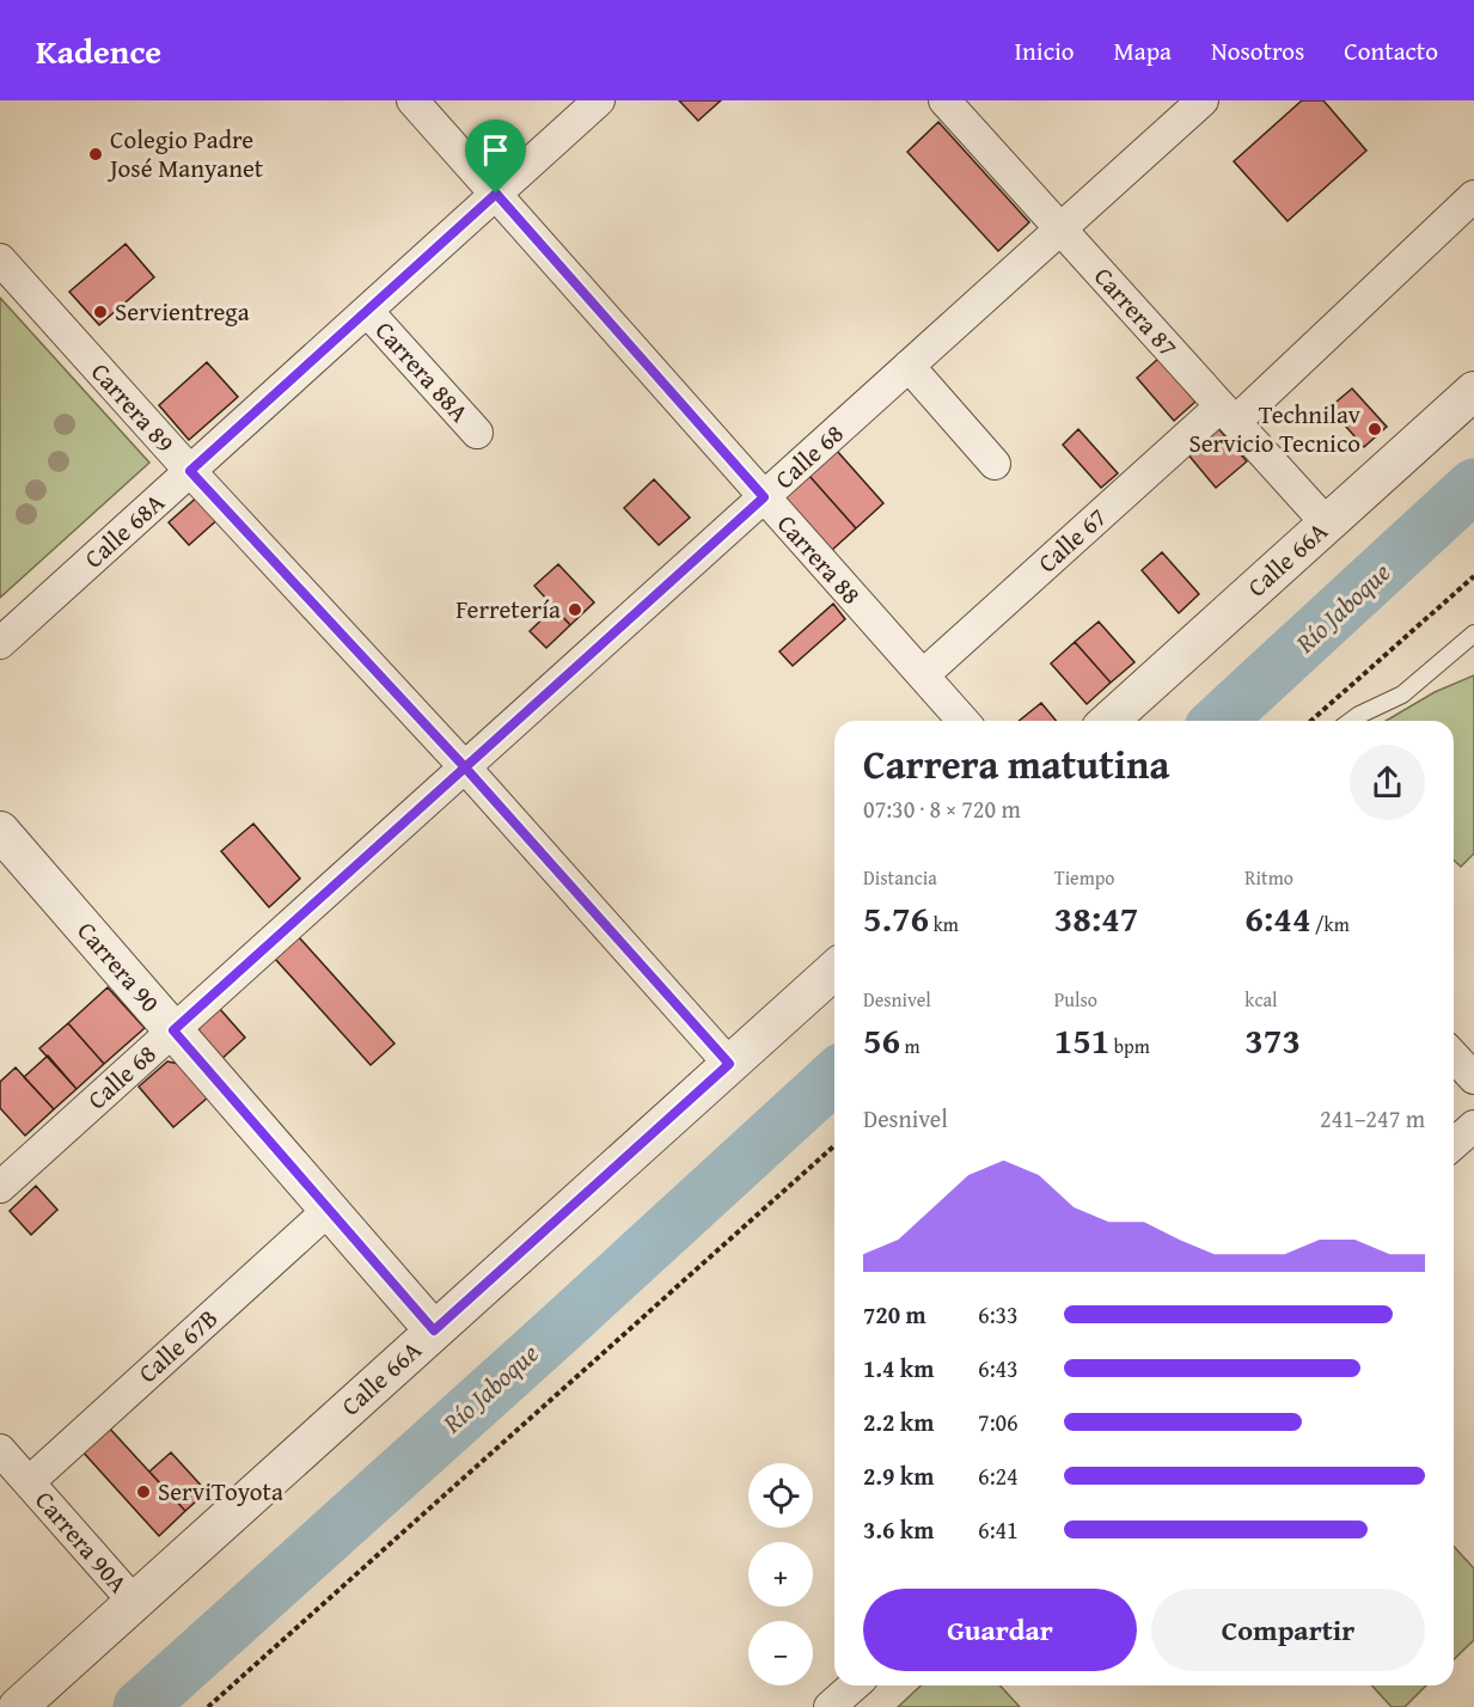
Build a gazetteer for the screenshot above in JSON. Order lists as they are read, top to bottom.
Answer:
{
  "streets": {
    "street": [
      "Carrera 87",
      "Carrera 88A",
      "Carrera 89",
      "Calle 68",
      "Calle 68A",
      "Calle 67",
      "Carrera 88",
      "Calle 66A",
      "Carrera 90",
      "Calle 67B",
      "Carrera 90A"
    ]
  },
  "crossings": [
    ["Carrera 87", "Calle 68"],
    ["Carrera 87", "Calle 67"],
    ["Carrera 87", "Calle 66A"],
    ["Carrera 88A", "Calle 68A"],
    ["Carrera 89", "Calle 68"],
    ["Carrera 89", "Calle 68A"],
    ["Carrera 89", "Calle 66A"],
    ["Calle 68", "Carrera 88"],
    ["Calle 68", "Carrera 90"],
    ["Calle 68A", "Carrera 88"],
    ["Calle 67", "Carrera 88"],
    ["Calle 66A", "Carrera 90"],
    ["Calle 66A", "Carrera 90A"],
    ["Carrera 90", "Calle 67B"],
    ["Calle 67B", "Carrera 90A"]
  ],
  "water": ["Río Jaboque"],
  "places": [
    "Colegio Padre José Manyanet",
    "Servientrega",
    "Technilav Servicio Tecnico",
    "Ferretería",
    "ServiToyota"
  ],
  "page": {
    "header": "Kadence",
    "nav": [
      "Inicio",
      "Mapa",
      "Nosotros",
      "Contacto"
    ],
    "heading": ["Carrera matutina", "07:30 · 8 × 720 m"],
    "stats": [
      ["Distancia", "5.76 km"],
      ["Tiempo", "38:47"],
      ["Ritmo", "6:44 /km"],
      ["Desnivel", "56 m"],
      ["Pulso", "151 bpm"],
      ["kcal", "373"]
    ],
    "chart": ["Desnivel", "241–247 m"],
    "list": [
      {
        "name": "720 m",
        "note": "6:33"
      },
      {
        "name": "1.4 km",
        "note": "6:43"
      },
      {
        "name": "2.2 km",
        "note": "7:06"
      },
      {
        "name": "2.9 km",
        "note": "6:24"
      },
      {
        "name": "3.6 km",
        "note": "6:41"
      }
    ],
    "map_buttons": ["+", "−"],
    "buttons": ["Guardar", "Compartir"]
  }
}
